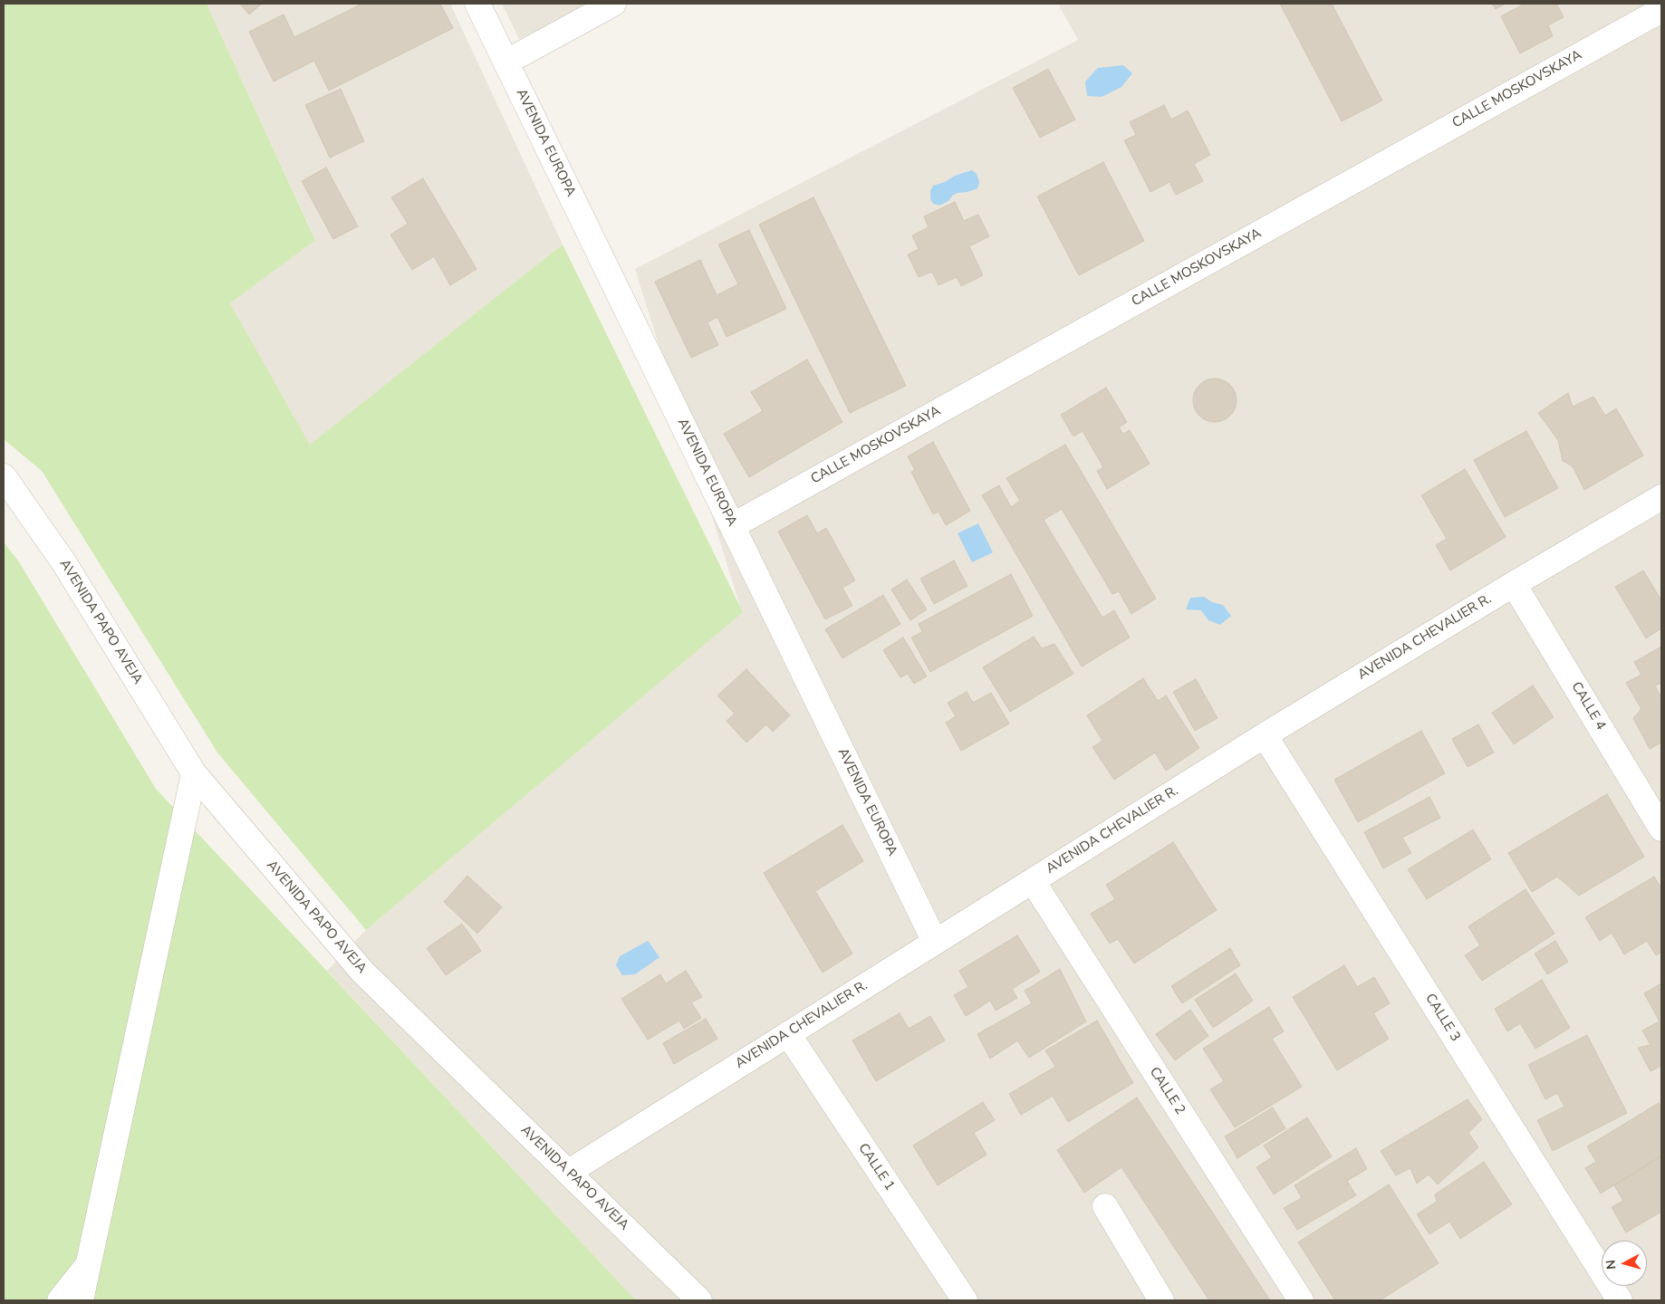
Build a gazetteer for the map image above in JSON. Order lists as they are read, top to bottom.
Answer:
{
  "streets": {
    "street": [
      "CALLE MOSKOVSKAYA",
      "AVENIDA EUROPA",
      "AVENIDA PAPO AVEJA",
      "AVENIDA CHEVALIER R.",
      "CALLE 4",
      "CALLE 3",
      "CALLE 2",
      "CALLE 1"
    ]
  },
  "crossings": [
    ["CALLE MOSKOVSKAYA", "AVENIDA EUROPA"],
    ["AVENIDA EUROPA", "AVENIDA CHEVALIER R."],
    ["AVENIDA PAPO AVEJA", "AVENIDA CHEVALIER R."],
    ["AVENIDA CHEVALIER R.", "CALLE 4"],
    ["AVENIDA CHEVALIER R.", "CALLE 3"],
    ["AVENIDA CHEVALIER R.", "CALLE 2"],
    ["AVENIDA CHEVALIER R.", "CALLE 1"]
  ],
  "north": "left"
}
